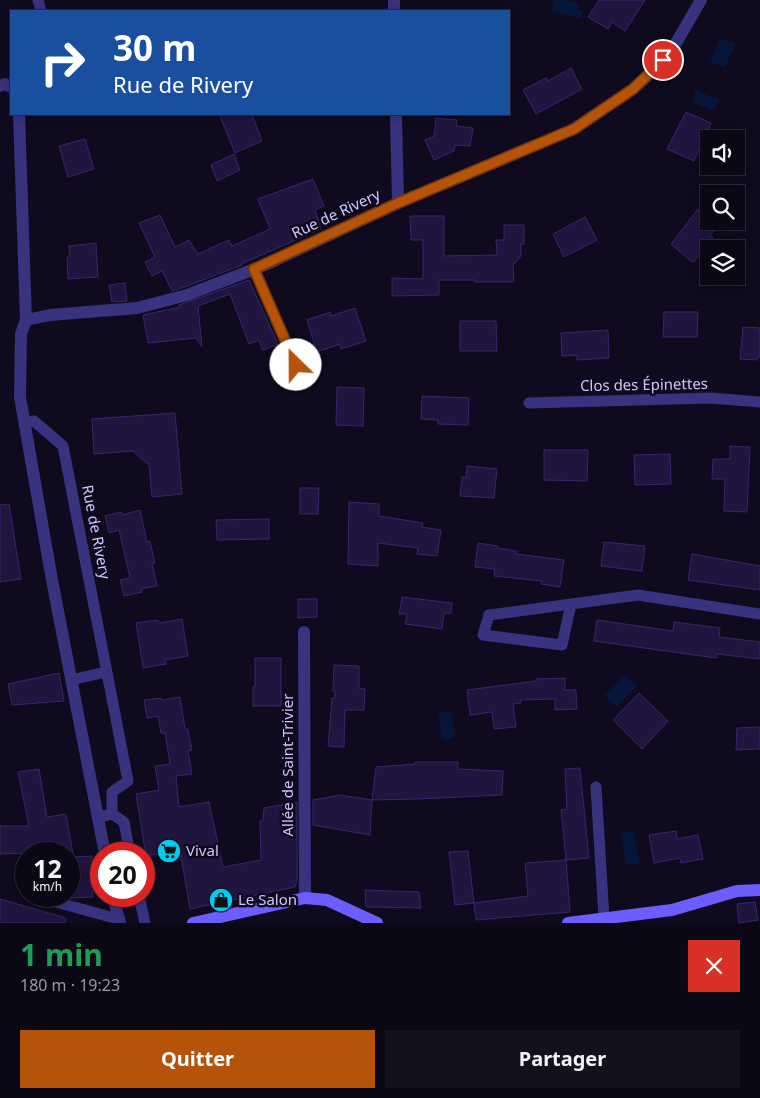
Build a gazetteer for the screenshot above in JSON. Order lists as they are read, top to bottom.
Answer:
{
  "streets": {
    "street": ["Rue de Rivery", "Allée de Saint-Trivier"],
    "lane": ["Clos des Épinettes"]
  },
  "places": {
    "supermarket": ["Vival"],
    "shop": ["Le Salon"]
  },
  "page": {
    "turn": ["30 m", "Rue de Rivery"],
    "speed": "12 km/h",
    "limit": "20",
    "heading": ["1 min", "180 m · 19:23"],
    "buttons": ["Quitter", "Partager"]
  }
}
